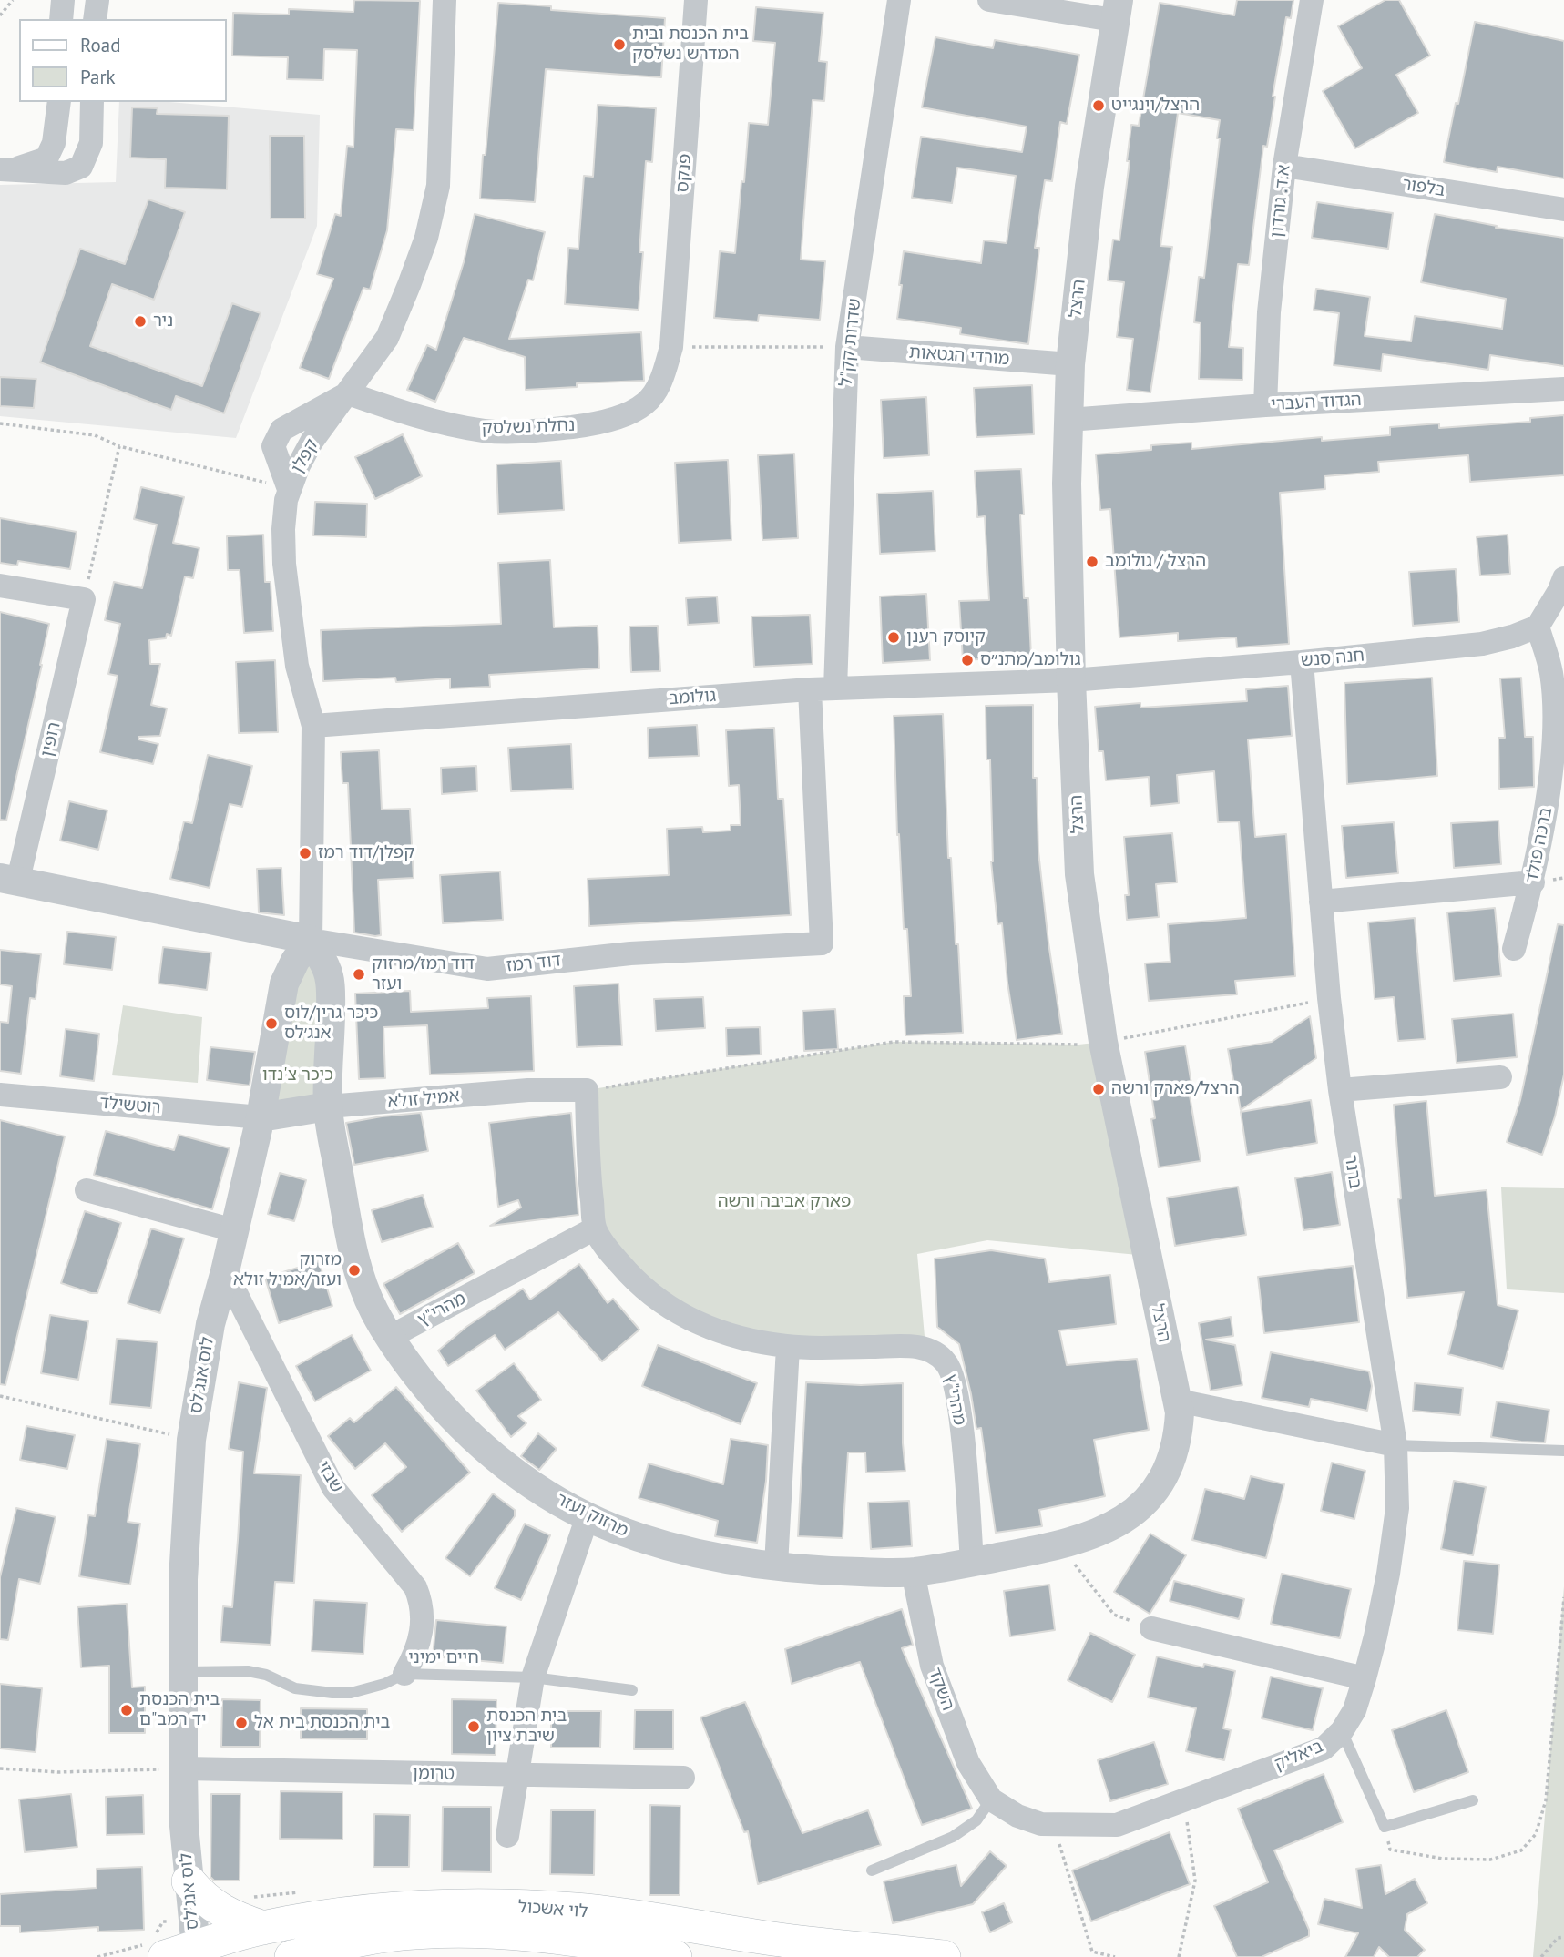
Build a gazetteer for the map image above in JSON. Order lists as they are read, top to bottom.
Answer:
{
  "streets": {
    "main road": ["לוי אשכול"],
    "street": [
      "פנקס",
      "בלפור",
      "א.ד. גורדון",
      "הרצל",
      "שדרות קק\"ל",
      "מורדי הגטאות",
      "הגדוד העברי",
      "נחלת נשלסק",
      "קפלן",
      "חנה סנש",
      "גולומב",
      "רופין",
      "ברכה פולד",
      "דוד רמז",
      "אמיל זולא",
      "רוטשילד",
      "ברנר",
      "מהרי\"ץ",
      "לוס אנג'לס",
      "שבזי",
      "מרזוק ועזר",
      "השקד",
      "ביאליק",
      "טרומן"
    ],
    "lane": ["חיים ימיני"]
  },
  "crossings": [
    ["פנקס", "נחלת נשלסק"],
    ["בלפור", "א.ד. גורדון"],
    ["א.ד. גורדון", "הגדוד העברי"],
    ["הרצל", "מורדי הגטאות"],
    ["הרצל", "הגדוד העברי"],
    ["הרצל", "חנה סנש"],
    ["הרצל", "גולומב"],
    ["הרצל", "מרזוק ועזר"],
    ["שדרות קק\"ל", "מורדי הגטאות"],
    ["שדרות קק\"ל", "גולומב"],
    ["נחלת נשלסק", "קפלן"],
    ["קפלן", "גולומב"],
    ["קפלן", "דוד רמז"],
    ["קפלן", "לוס אנג'לס"],
    ["קפלן", "מרזוק ועזר"],
    ["חנה סנש", "גולומב"],
    ["חנה סנש", "ברכה פולד"],
    ["חנה סנש", "ברנר"],
    ["גולומב", "דוד רמז"],
    ["רופין", "דוד רמז"],
    ["דוד רמז", "לוס אנג'לס"],
    ["דוד רמז", "מרזוק ועזר"],
    ["אמיל זולא", "רוטשילד"],
    ["אמיל זולא", "מהרי\"ץ"],
    ["אמיל זולא", "לוס אנג'לס"],
    ["אמיל זולא", "מרזוק ועזר"],
    ["רוטשילד", "לוס אנג'לס"],
    ["ברנר", "ביאליק"],
    ["מהרי\"ץ", "מרזוק ועזר"],
    ["לוס אנג'לס", "שבזי"],
    ["לוס אנג'לס", "מרזוק ועזר"],
    ["לוס אנג'לס", "חיים ימיני"],
    ["לוס אנג'לס", "טרומן"],
    ["לוס אנג'לס", "לוי אשכול"],
    ["שבזי", "חיים ימיני"],
    ["מרזוק ועזר", "השקד"],
    ["השקד", "ביאליק"]
  ],
  "parks": ["כיכר צ'נדו", "פארק אביבה ורשה"],
  "places": [
    "בית הכנסת ובית המדרש נשלסק",
    "הרצל/וינגייט",
    "ניר",
    "הרצל / גולומב",
    "קיוסק רענן",
    "גולומב/מתנ״ס",
    "קפלן/דוד רמז",
    "דוד רמז/מרזוק ועזר",
    "כיכר גרין/לוס אנג׳לס",
    "הרצל/פארק ורשה",
    "מזרוק ועזר/אמיל זולא",
    "בית הכנסת יד רמב\"ם",
    "בית הכנסת בית אל",
    "בית הכנסת שיבת ציון"
  ],
  "legend": ["Road", "Park"]
}
